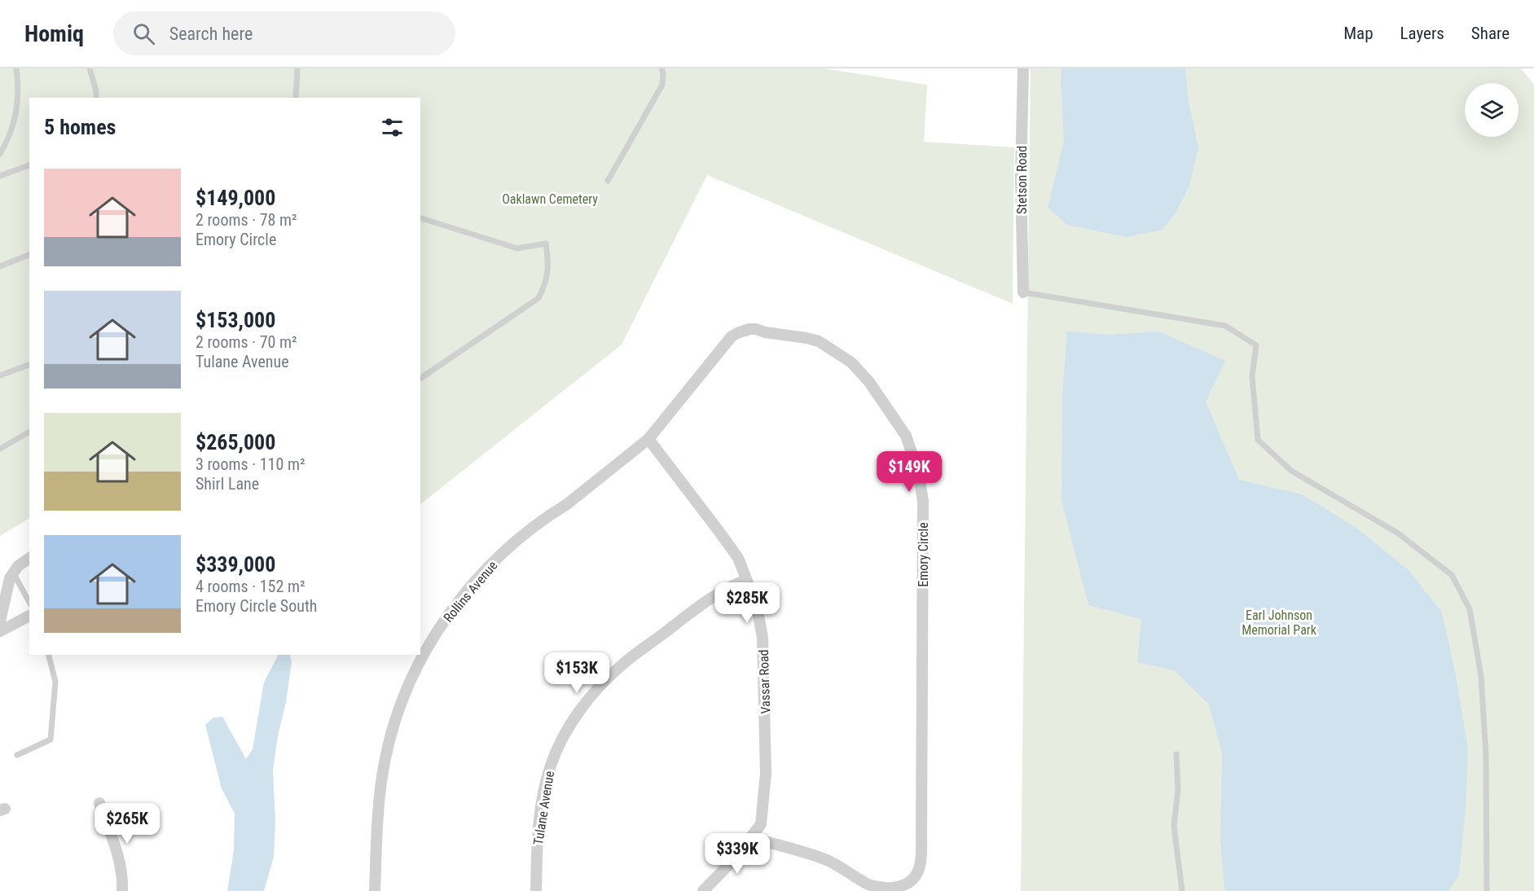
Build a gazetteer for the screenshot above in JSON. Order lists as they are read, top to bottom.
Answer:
{
  "streets": {
    "street": [
      "Stetson Road",
      "Emory Circle",
      "Rollins Avenue",
      "Vassar Road",
      "Tulane Avenue"
    ]
  },
  "crossings": [
    ["Emory Circle", "Rollins Avenue"],
    ["Emory Circle", "Vassar Road"],
    ["Rollins Avenue", "Vassar Road"],
    ["Vassar Road", "Tulane Avenue"]
  ],
  "parks": ["Oaklawn Cemetery", "Earl Johnson Memorial Park"],
  "page": {
    "header": "Homiq",
    "search": "Search here",
    "nav": ["Map", "Layers", "Share"],
    "heading": "5 homes",
    "list": [
      {
        "name": "$149,000",
        "note": "2 rooms · 78 m² · Emory Circle"
      },
      {
        "name": "$153,000",
        "note": "2 rooms · 70 m² · Tulane Avenue"
      },
      {
        "name": "$265,000",
        "note": "3 rooms · 110 m² · Shirl Lane"
      },
      {
        "name": "$339,000",
        "note": "4 rooms · 152 m² · Emory Circle South"
      }
    ],
    "price": [
      "$149K",
      "$285K",
      "$153K",
      "$265K",
      "$339K"
    ]
  }
}
